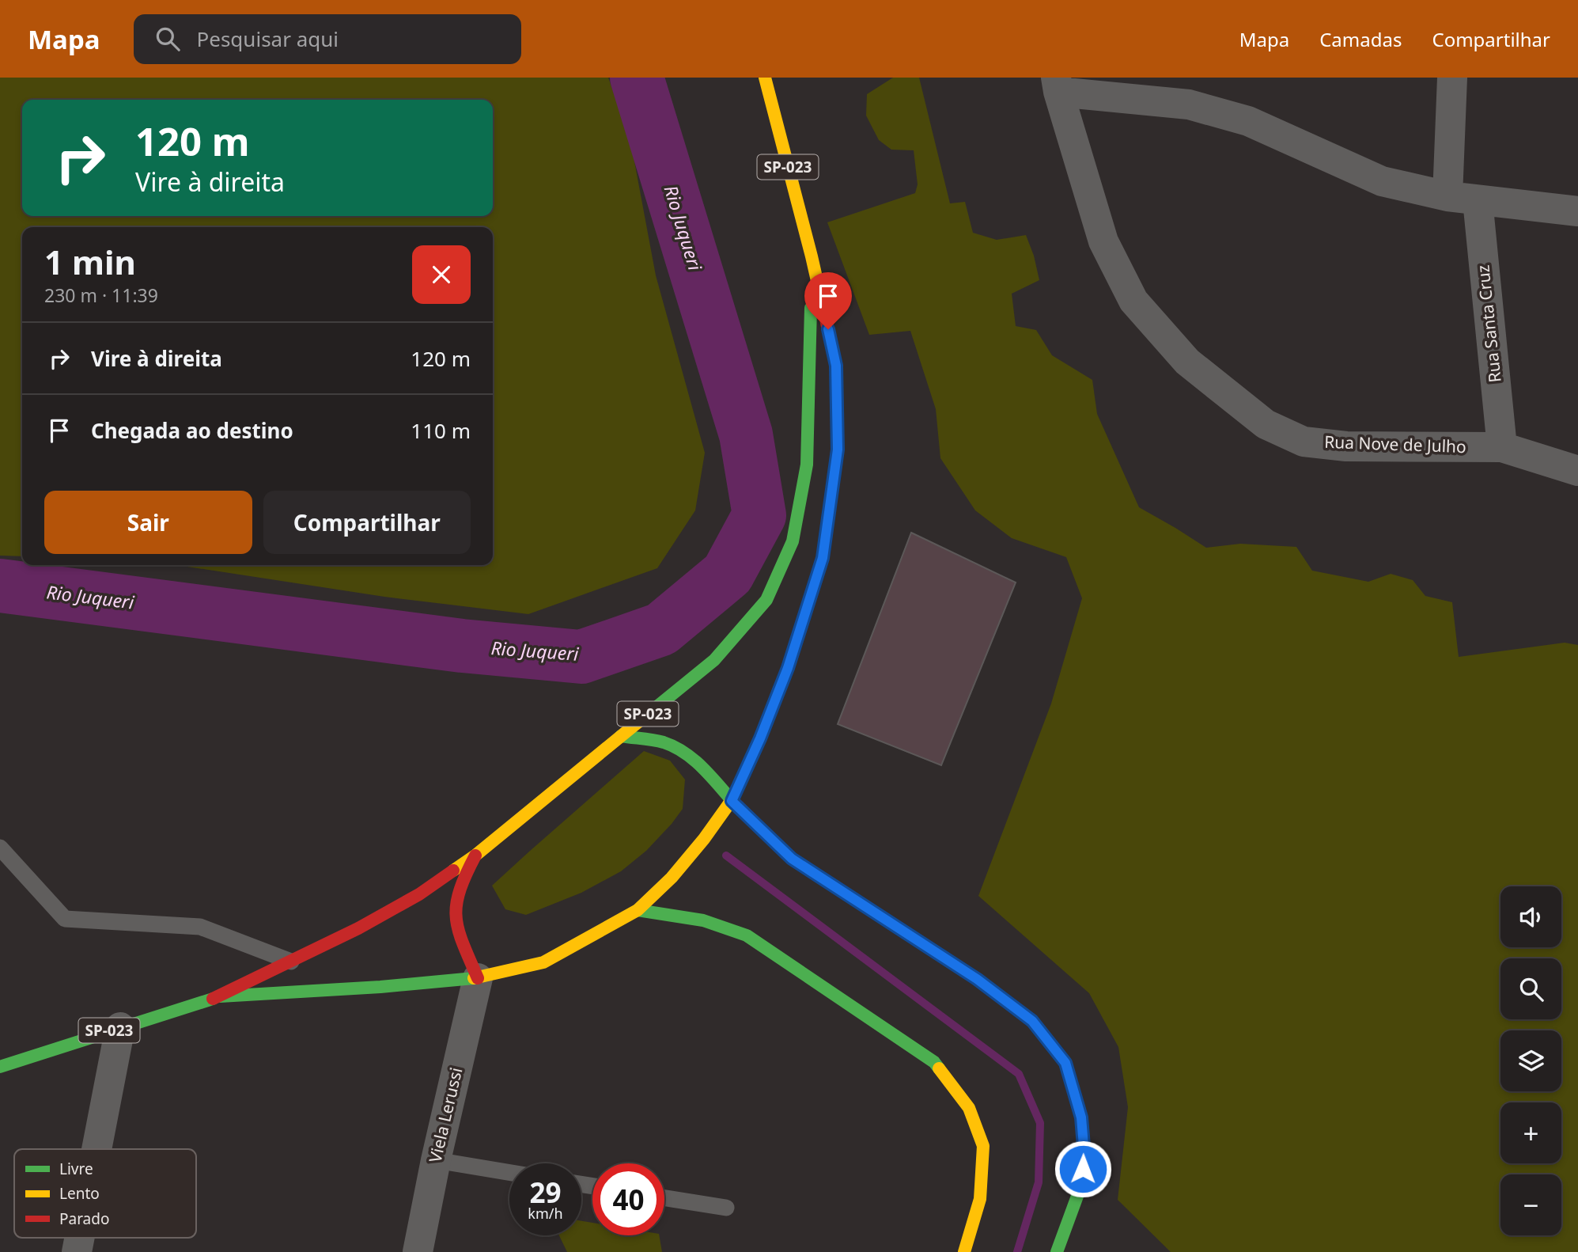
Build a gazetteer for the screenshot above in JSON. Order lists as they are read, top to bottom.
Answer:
{
  "streets": {
    "main road": ["SP-023"],
    "street": ["Rua Santa Cruz", "Rua Nove de Julho", "Viela Lerussi"]
  },
  "crossings": [
    ["SP-023", "Viela Lerussi"],
    ["Rua Santa Cruz", "Rua Nove de Julho"]
  ],
  "water": ["Rio Juqueri"],
  "legend": ["Livre", "Lento", "Parado"],
  "page": {
    "header": "Mapa",
    "search": "Pesquisar aqui",
    "nav": ["Mapa", "Camadas", "Compartilhar"],
    "turn": ["120 m", "Vire à direita"],
    "heading": ["1 min", "230 m · 11:39"],
    "list": [
      {
        "name": "Vire à direita",
        "value": "120 m"
      },
      {
        "name": "Chegada ao destino",
        "value": "110 m"
      }
    ],
    "buttons": ["Sair", "Compartilhar"],
    "map_buttons": ["+", "−"],
    "speed": "29 km/h",
    "limit": "40"
  }
}
